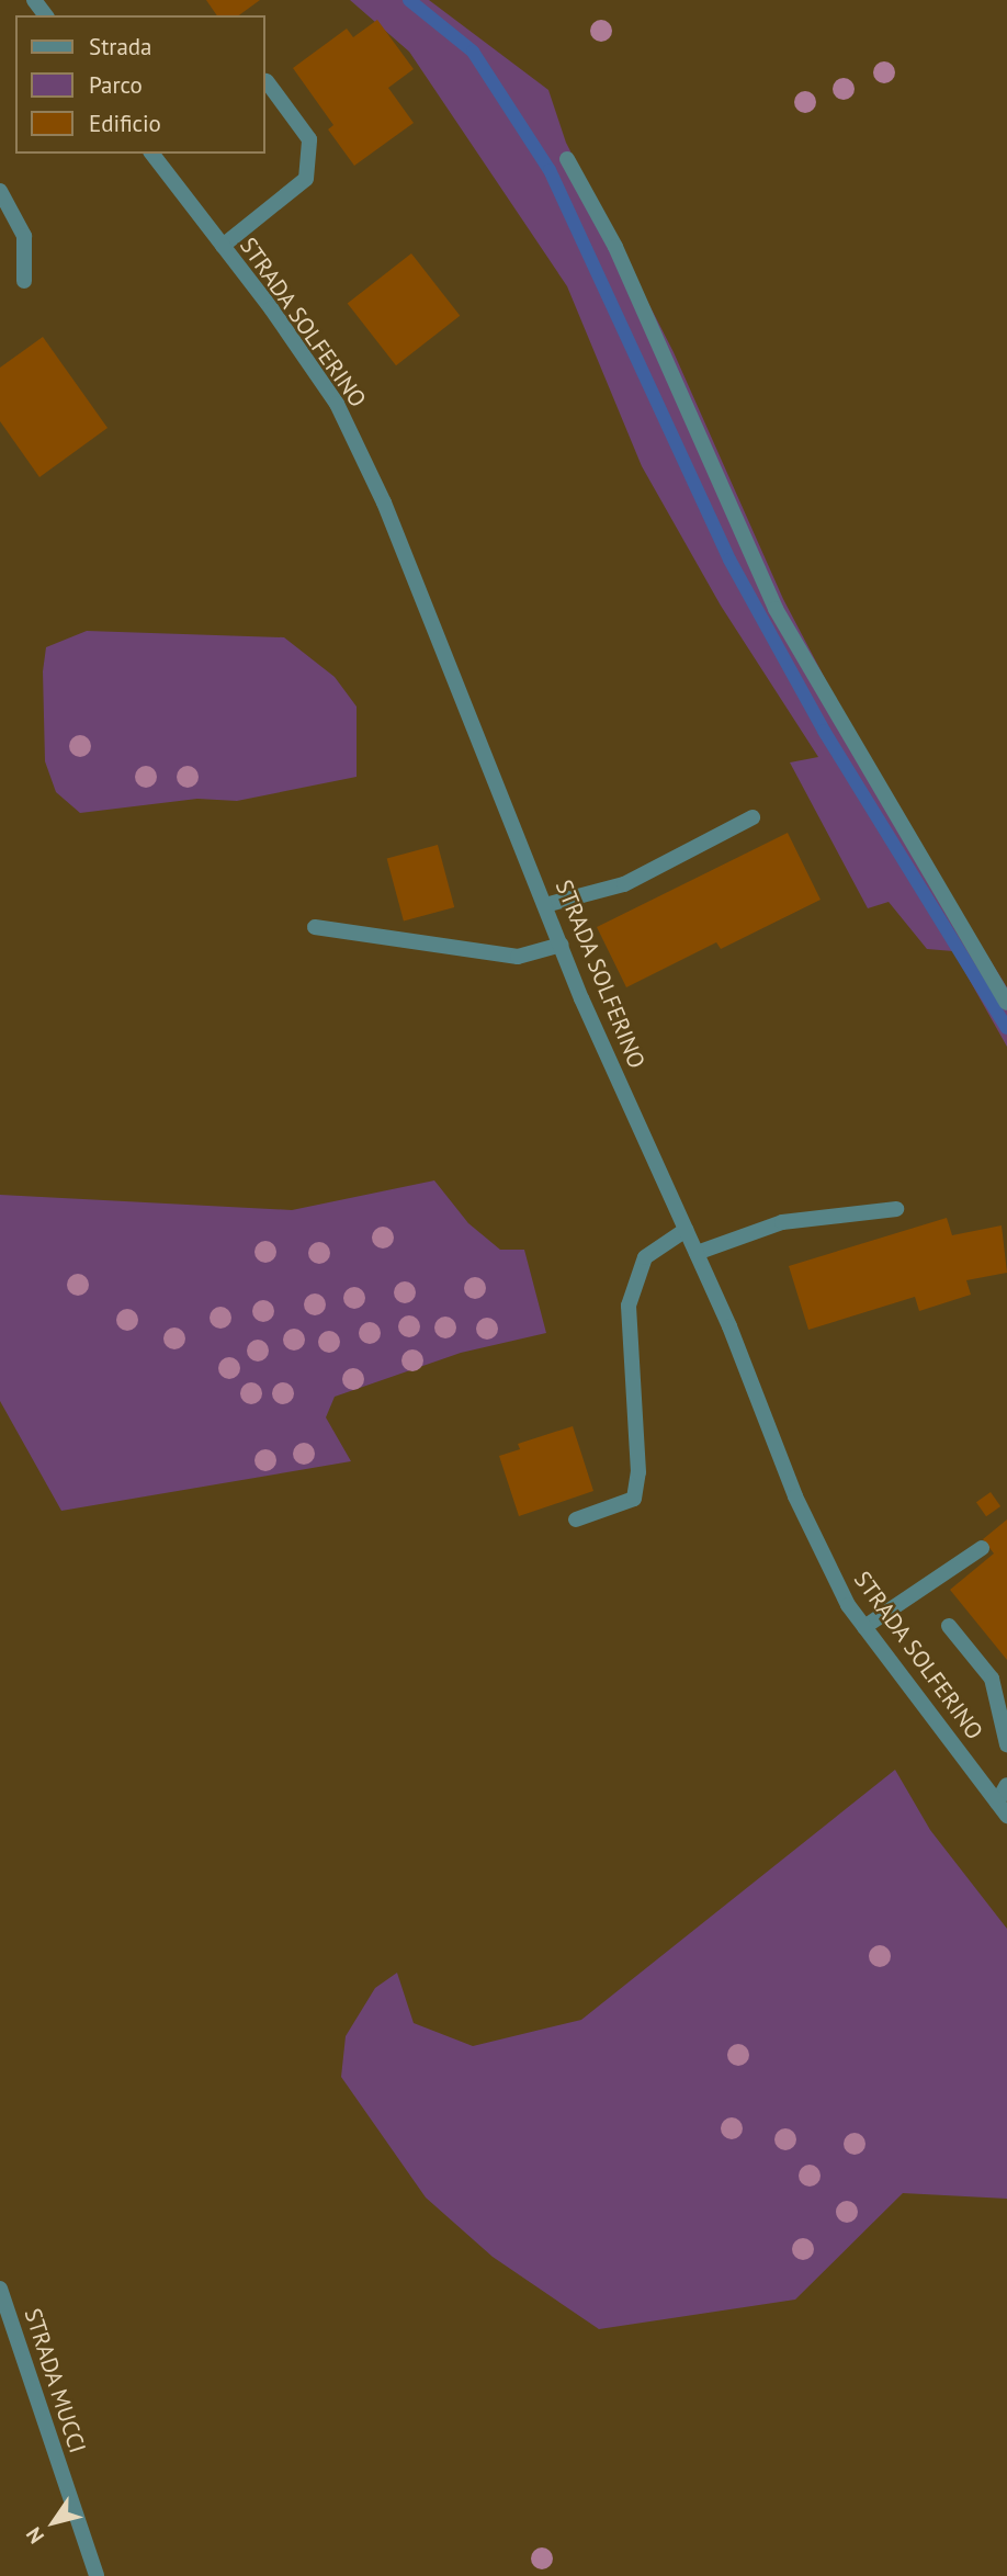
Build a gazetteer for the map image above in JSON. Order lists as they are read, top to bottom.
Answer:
{
  "streets": {
    "street": ["STRADA SOLFERINO", "STRADA MUCCI"]
  },
  "legend": ["Strada", "Parco", "Edificio"],
  "north": "bottom left"
}
